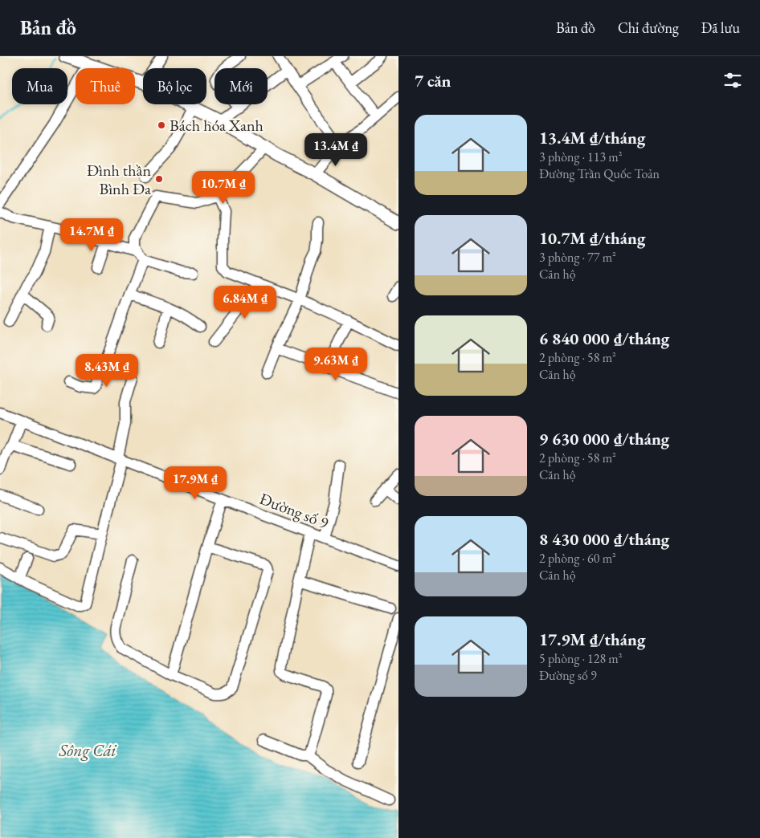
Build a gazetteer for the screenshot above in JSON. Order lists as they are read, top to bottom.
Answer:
{
  "streets": {
    "street": ["Đường số 9"]
  },
  "water": ["Sông Cái"],
  "places": ["Bách hóa Xanh", "Đình thần Bình Đa"],
  "page": {
    "header": "Bản đồ",
    "nav": ["Bản đồ", "Chỉ đường", "Đã lưu"],
    "heading": "7 căn",
    "chip": [
      "Mua",
      "Thuê",
      "Bộ lọc",
      "Mới"
    ],
    "list": [
      {
        "name": "13.4M ₫/tháng",
        "note": "3 phòng · 113 m² · Đường Trần Quốc Toản"
      },
      {
        "name": "10.7M ₫/tháng",
        "note": "3 phòng · 77 m² · Căn hộ"
      },
      {
        "name": "6 840 000 ₫/tháng",
        "note": "2 phòng · 58 m² · Căn hộ"
      },
      {
        "name": "9 630 000 ₫/tháng",
        "note": "2 phòng · 58 m² · Căn hộ"
      },
      {
        "name": "8 430 000 ₫/tháng",
        "note": "2 phòng · 60 m² · Căn hộ"
      },
      {
        "name": "17.9M ₫/tháng",
        "note": "5 phòng · 128 m² · Đường số 9"
      }
    ],
    "price": [
      "13.4M ₫",
      "10.7M ₫",
      "14.7M ₫",
      "6.84M ₫",
      "9.63M ₫",
      "8.43M ₫",
      "17.9M ₫"
    ]
  }
}
